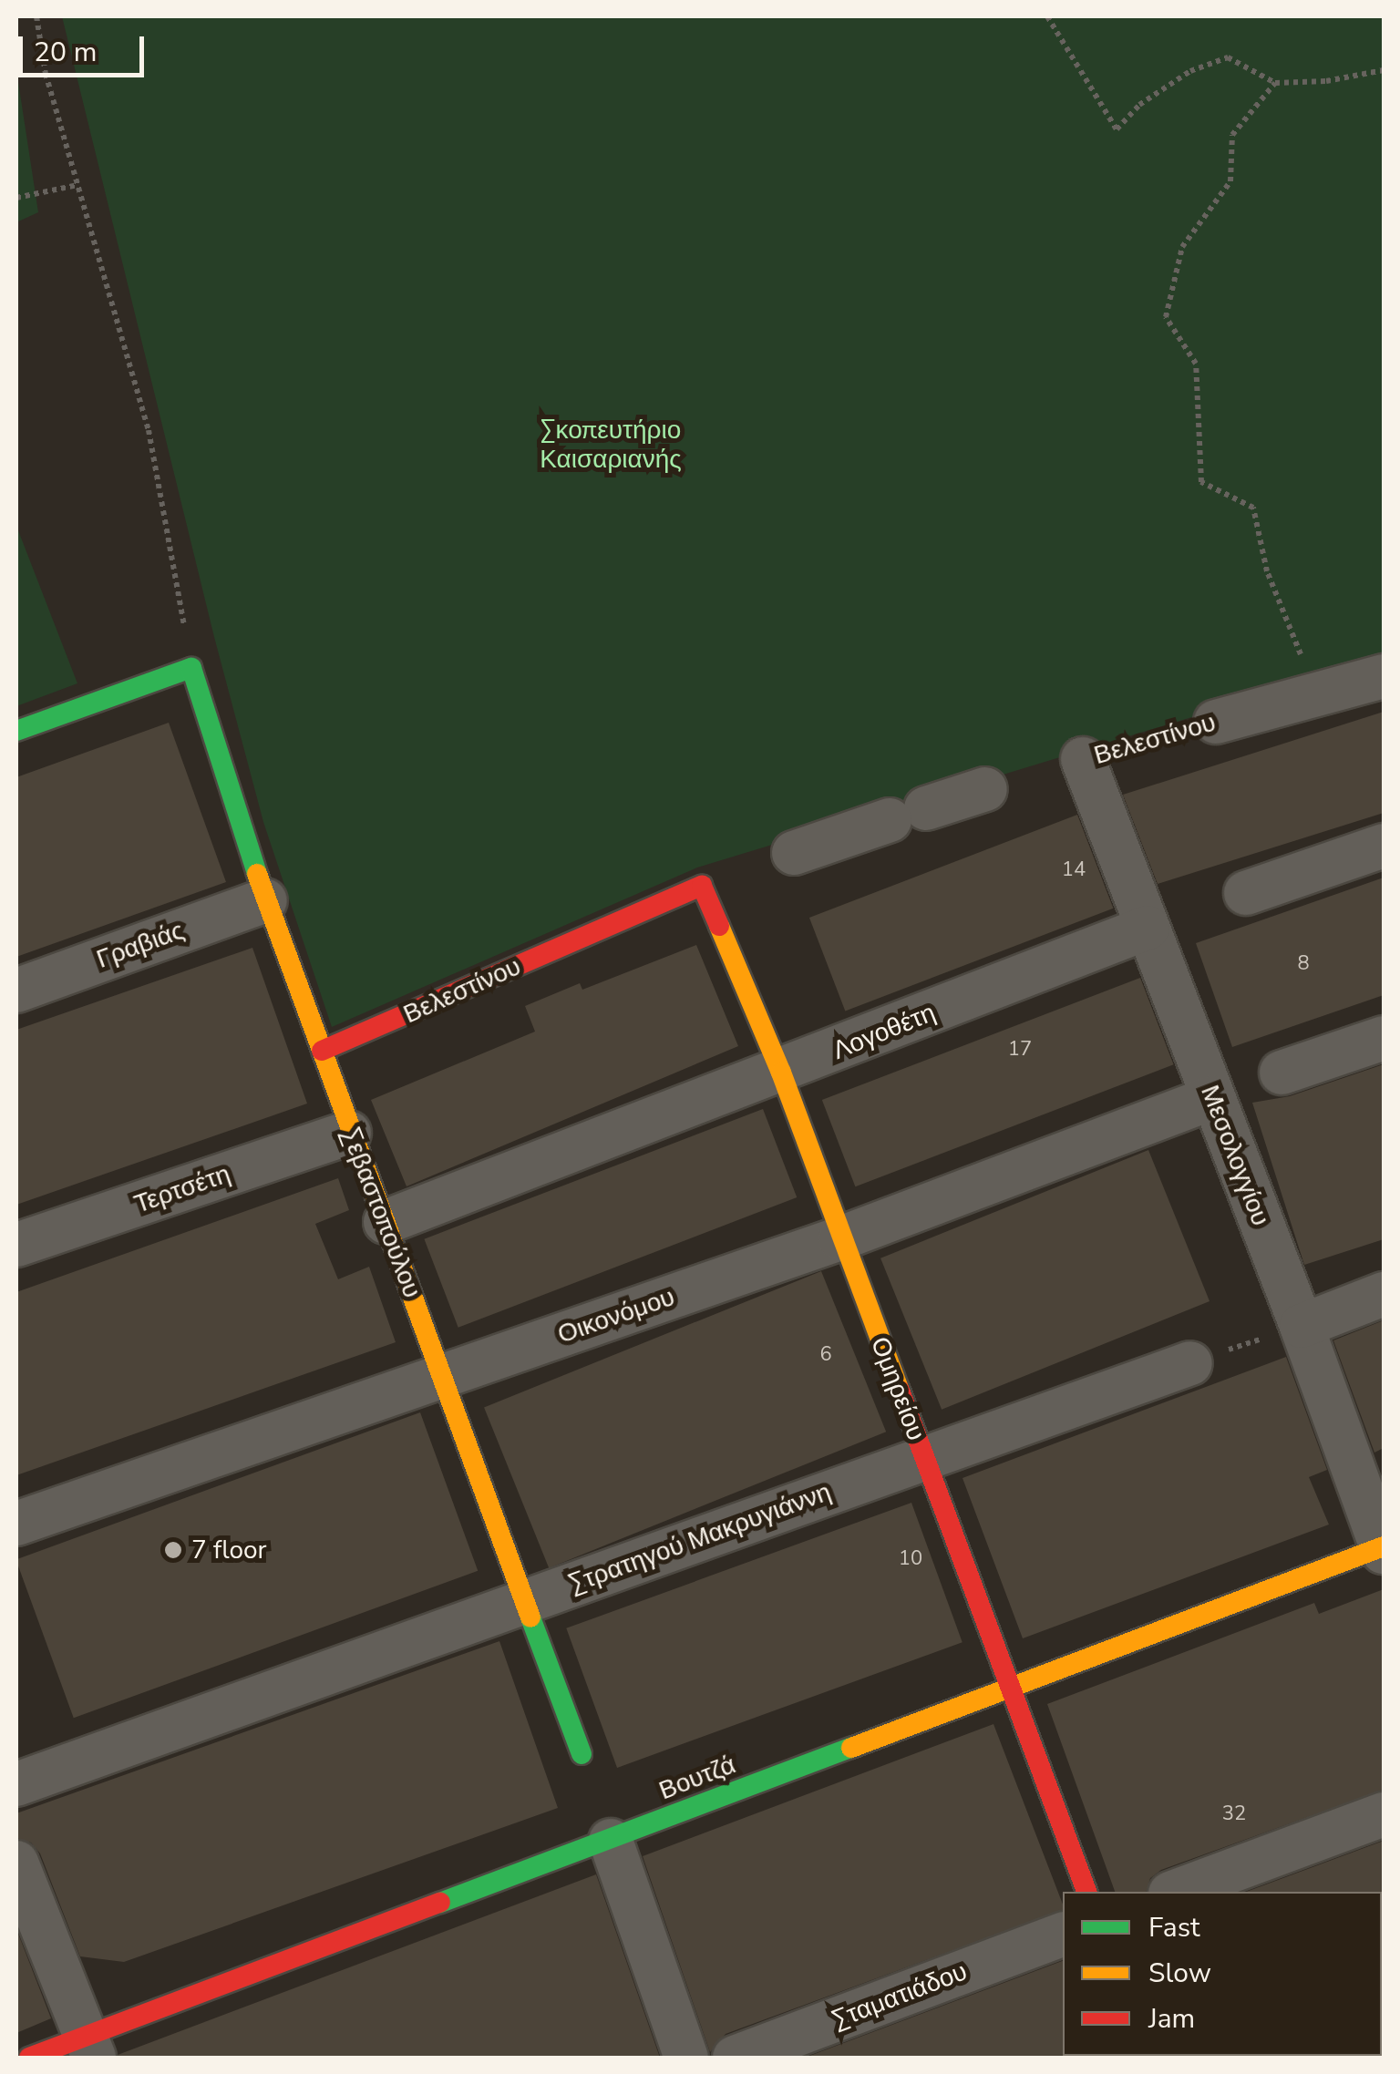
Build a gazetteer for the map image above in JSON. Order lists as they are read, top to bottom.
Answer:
{
  "streets": {
    "street": [
      "Βελεστίνου",
      "Γραβιάς",
      "Λογοθέτη",
      "Μεσολογγίου",
      "Τερτσέτη",
      "Σεβαστοπούλου",
      "Οικονόμου",
      "Ομηρείου",
      "Στρατηγού Μακρυγιάννη",
      "Βουτζά",
      "Σταματιάδου"
    ]
  },
  "crossings": [
    ["Βελεστίνου", "Μεσολογγίου"],
    ["Βελεστίνου", "Σεβαστοπούλου"],
    ["Βελεστίνου", "Ομηρείου"],
    ["Γραβιάς", "Σεβαστοπούλου"],
    ["Λογοθέτη", "Μεσολογγίου"],
    ["Λογοθέτη", "Σεβαστοπούλου"],
    ["Λογοθέτη", "Ομηρείου"],
    ["Μεσολογγίου", "Οικονόμου"],
    ["Μεσολογγίου", "Βουτζά"],
    ["Τερτσέτη", "Σεβαστοπούλου"],
    ["Σεβαστοπούλου", "Οικονόμου"],
    ["Σεβαστοπούλου", "Στρατηγού Μακρυγιάννη"],
    ["Οικονόμου", "Ομηρείου"],
    ["Ομηρείου", "Στρατηγού Μακρυγιάννη"],
    ["Ομηρείου", "Βουτζά"]
  ],
  "parks": ["Σκοπευτήριο Καισαριανής"],
  "places": ["7 floor"],
  "house_numbers": [
    "14",
    "8",
    "17",
    "6",
    "10",
    "32"
  ],
  "legend": ["Fast", "Slow", "Jam"],
  "scale_bar": "20 m"
}
